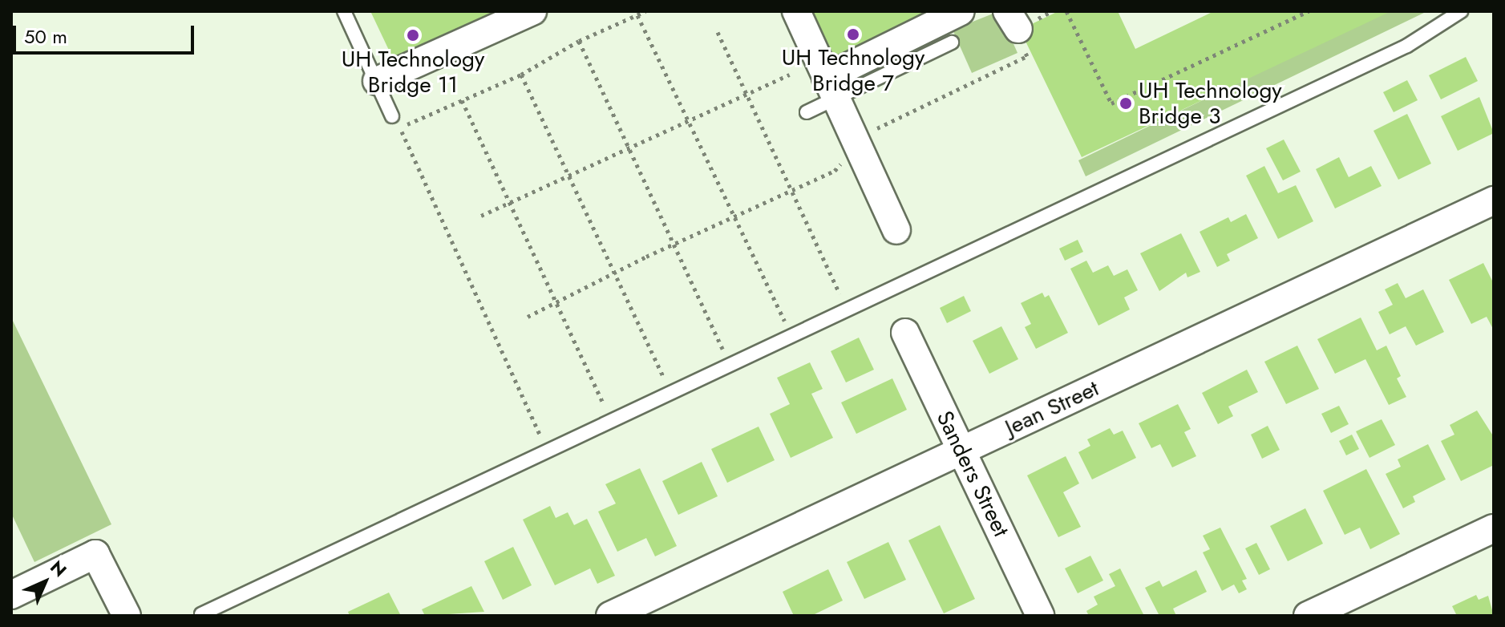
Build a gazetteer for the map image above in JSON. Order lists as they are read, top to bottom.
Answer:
{
  "streets": {
    "street": ["Jean Street", "Sanders Street"]
  },
  "crossings": [
    ["Jean Street", "Sanders Street"]
  ],
  "places": ["UH Technology Bridge 7", "UH Technology Bridge 11", "UH Technology Bridge 3"],
  "scale_bar": "50 m",
  "north": "top right"
}
